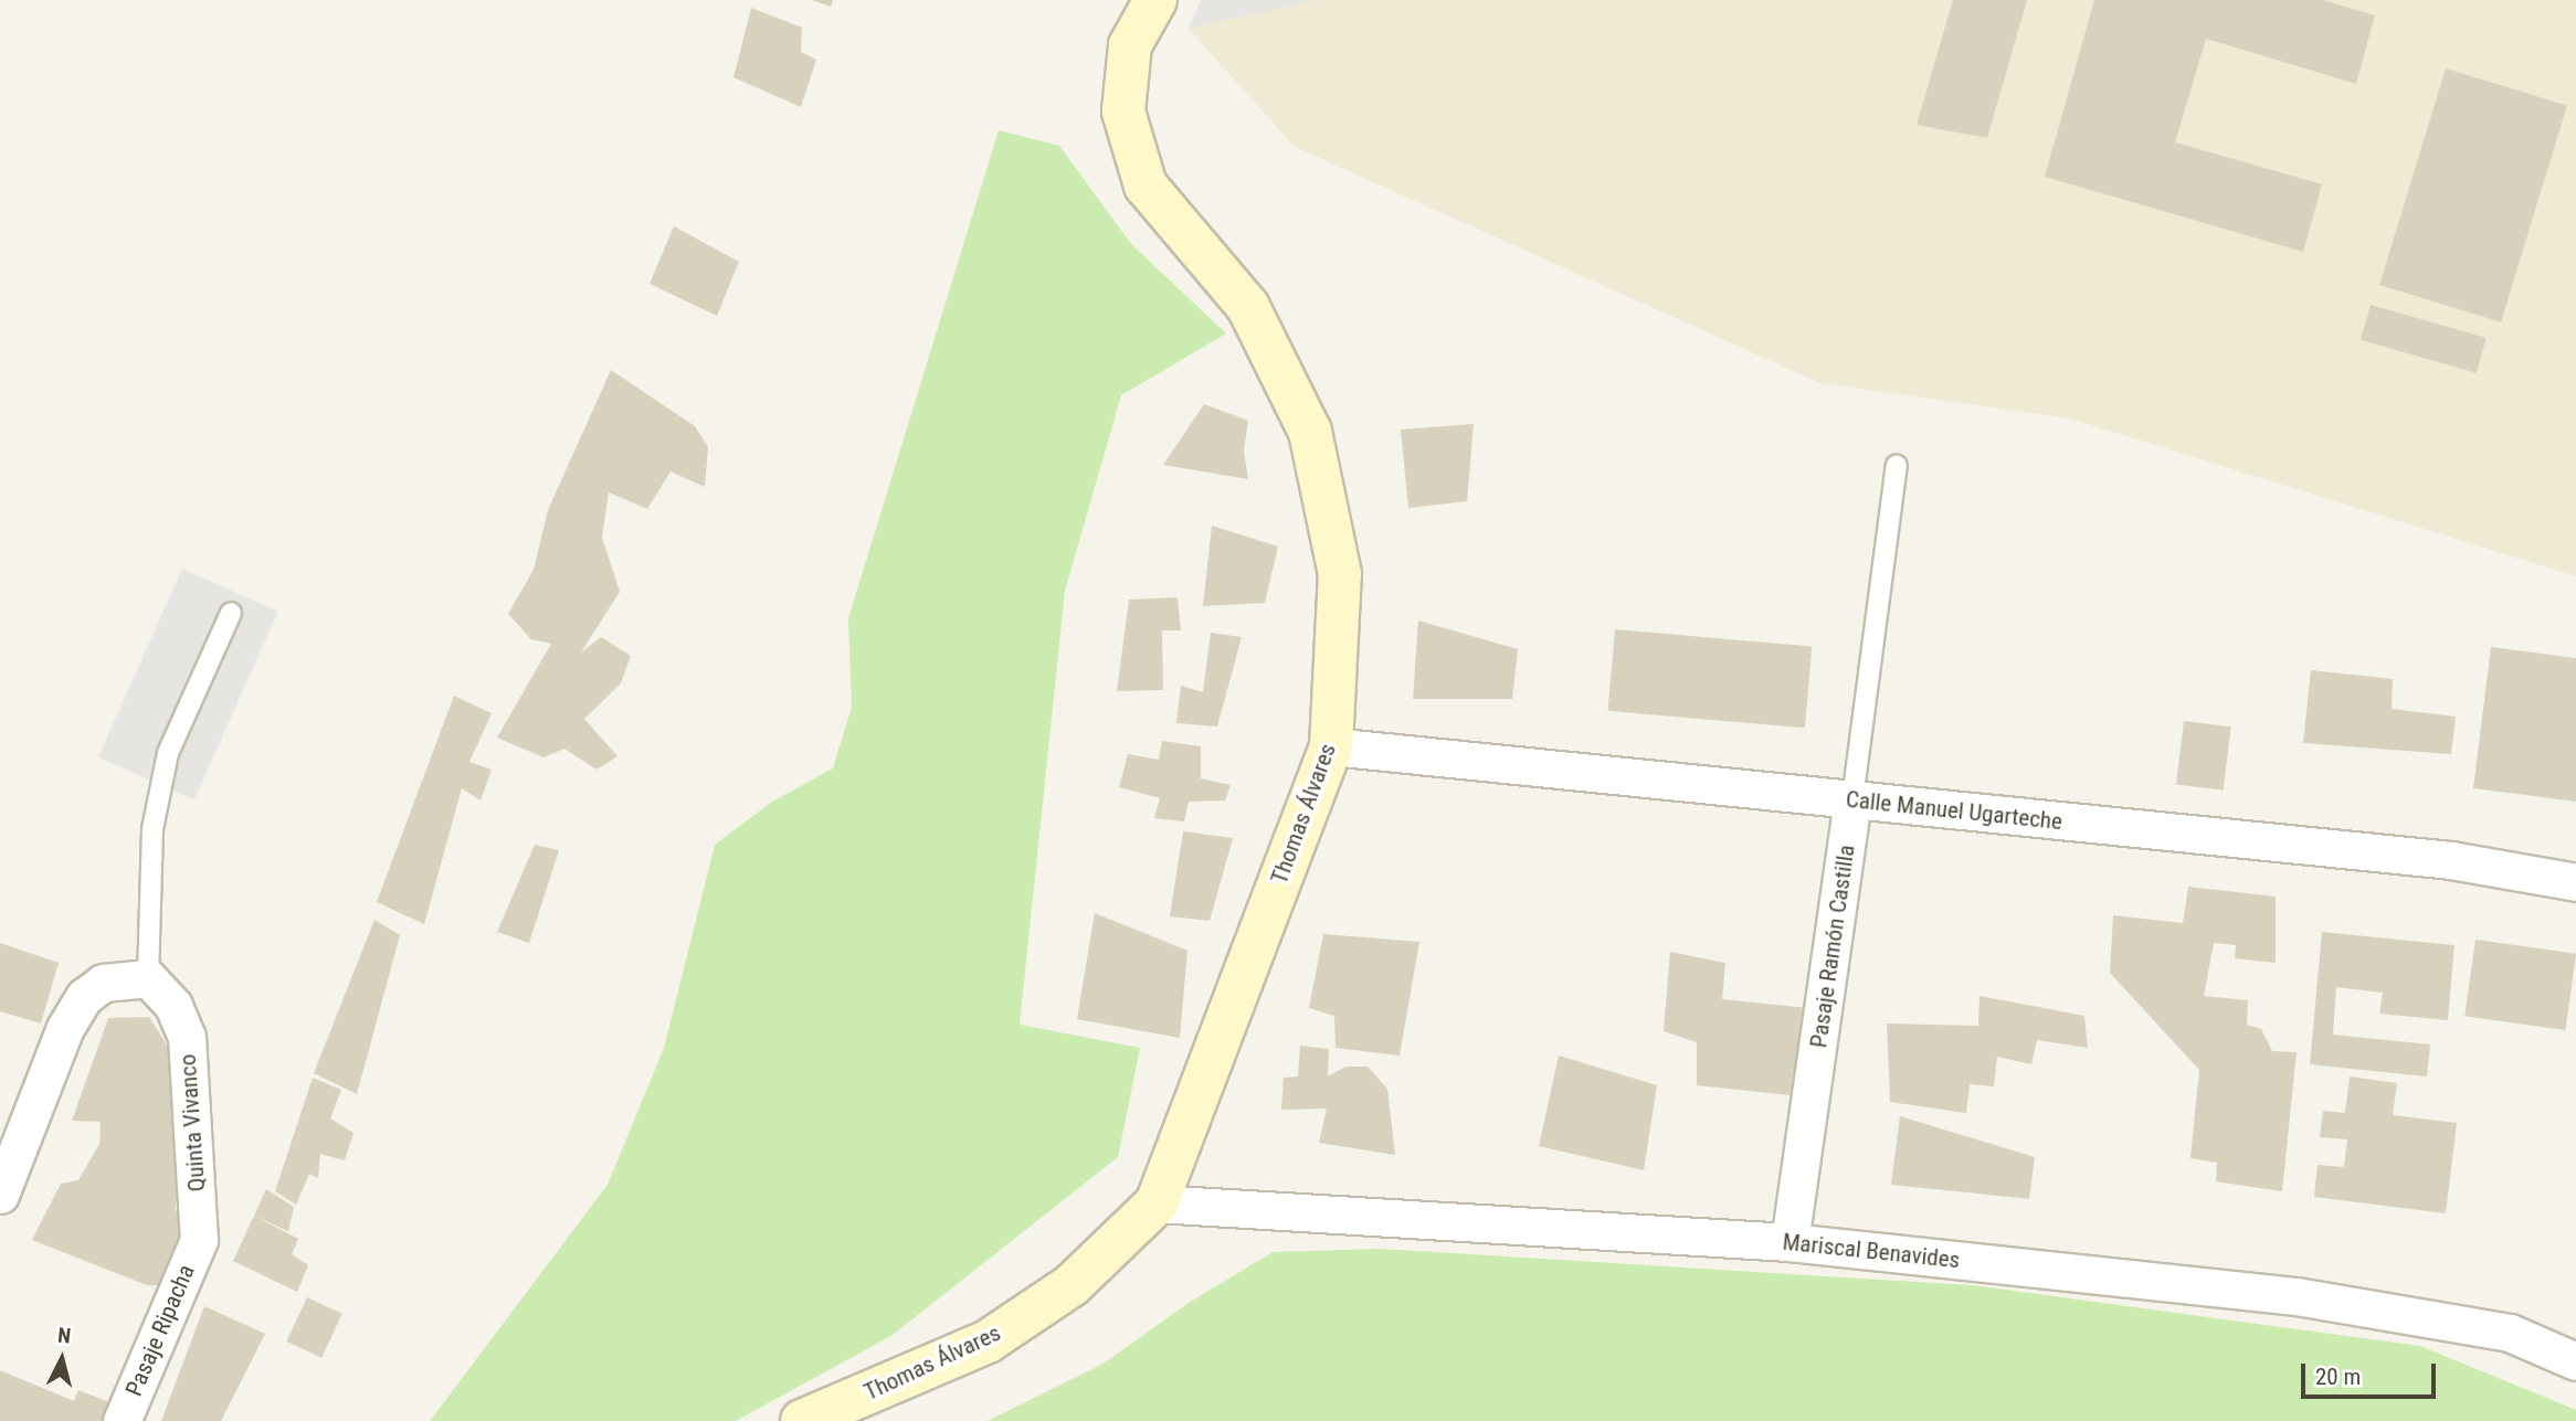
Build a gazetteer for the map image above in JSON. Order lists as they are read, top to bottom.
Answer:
{
  "streets": {
    "street": [
      "Calle Manuel Ugarteche",
      "Thomas Álvares",
      "Pasaje Ramón Castilla",
      "Quinta Vivanco",
      "Mariscal Benavides",
      "Pasaje Ripacha"
    ]
  },
  "crossings": [
    ["Calle Manuel Ugarteche", "Thomas Álvares"],
    ["Calle Manuel Ugarteche", "Pasaje Ramón Castilla"],
    ["Thomas Álvares", "Mariscal Benavides"],
    ["Pasaje Ramón Castilla", "Mariscal Benavides"],
    ["Quinta Vivanco", "Pasaje Ripacha"]
  ],
  "scale_bar": "20 m",
  "north": "top"
}
